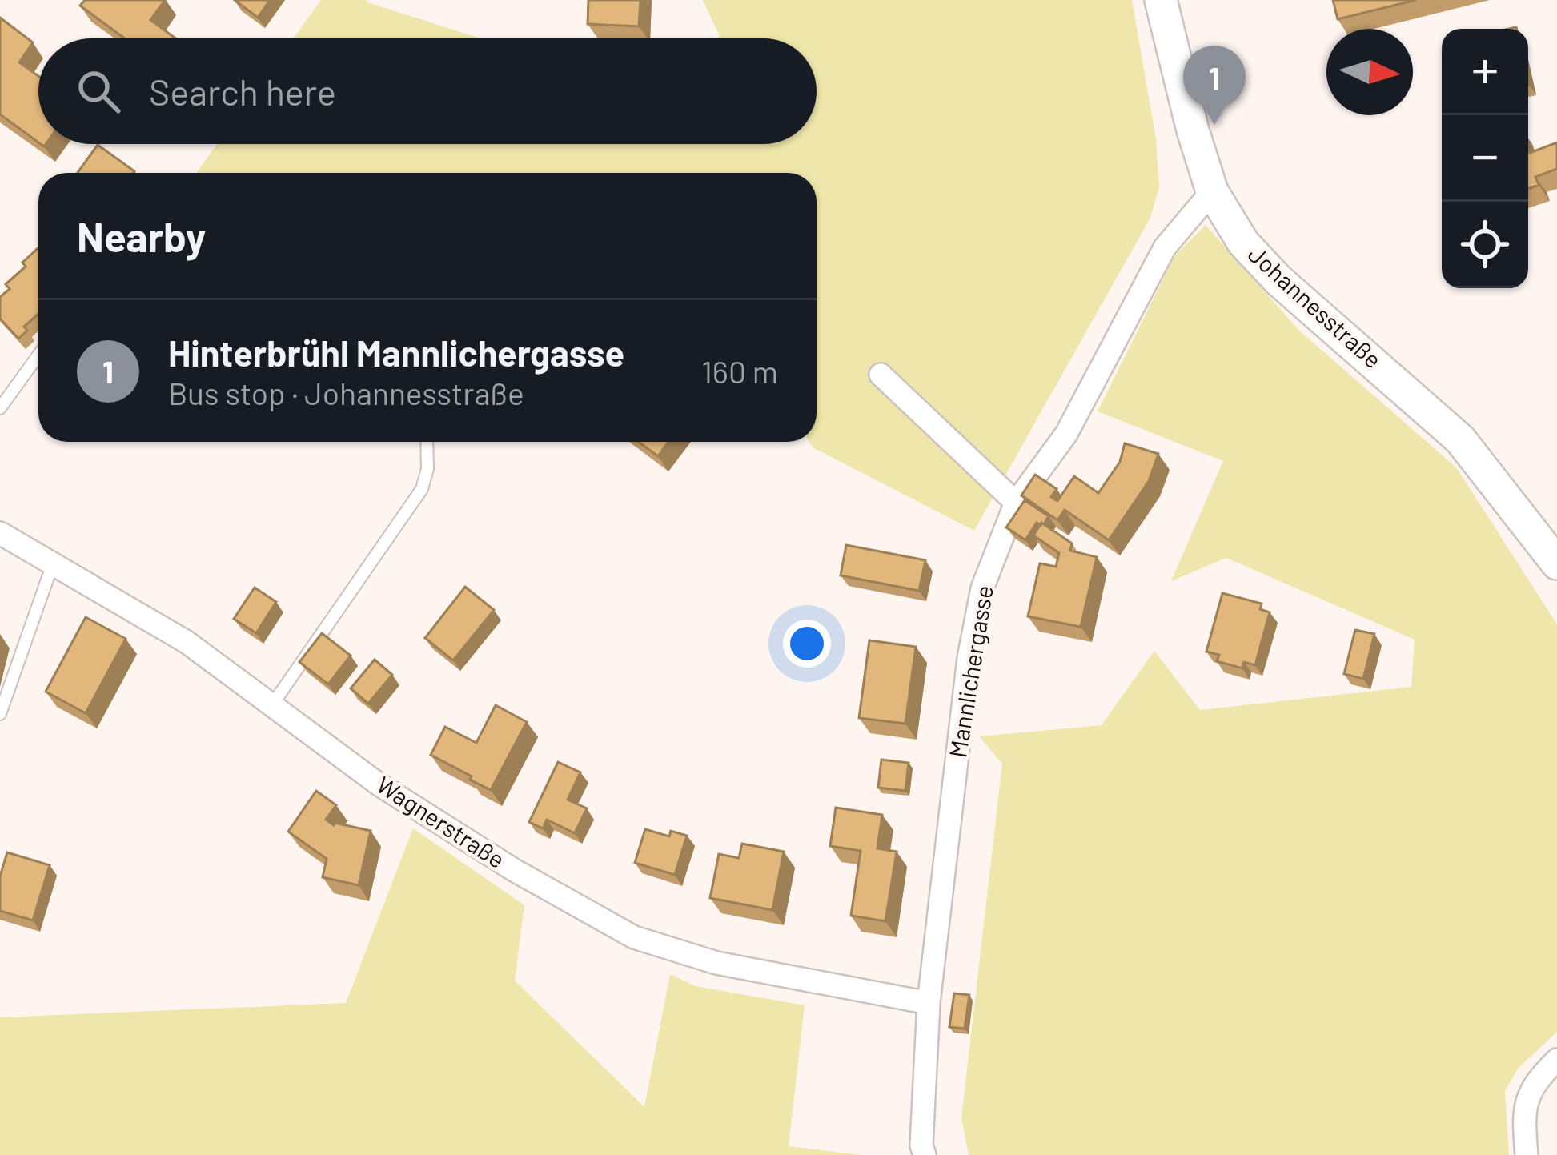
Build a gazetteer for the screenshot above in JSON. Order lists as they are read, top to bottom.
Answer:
{
  "streets": {
    "main road": ["Johannesstraße"],
    "street": ["Mannlichergasse", "Wagnerstraße"]
  },
  "crossings": [
    ["Johannesstraße", "Mannlichergasse"],
    ["Mannlichergasse", "Wagnerstraße"]
  ],
  "north": "right",
  "page": {
    "map_buttons": ["+", "−"],
    "search": "Search here",
    "pins": "1",
    "heading": "Nearby",
    "list": [
      {
        "mark": "1",
        "name": "Hinterbrühl Mannlichergasse",
        "note": "Bus stop · Johannesstraße",
        "value": "160 m"
      }
    ]
  }
}
